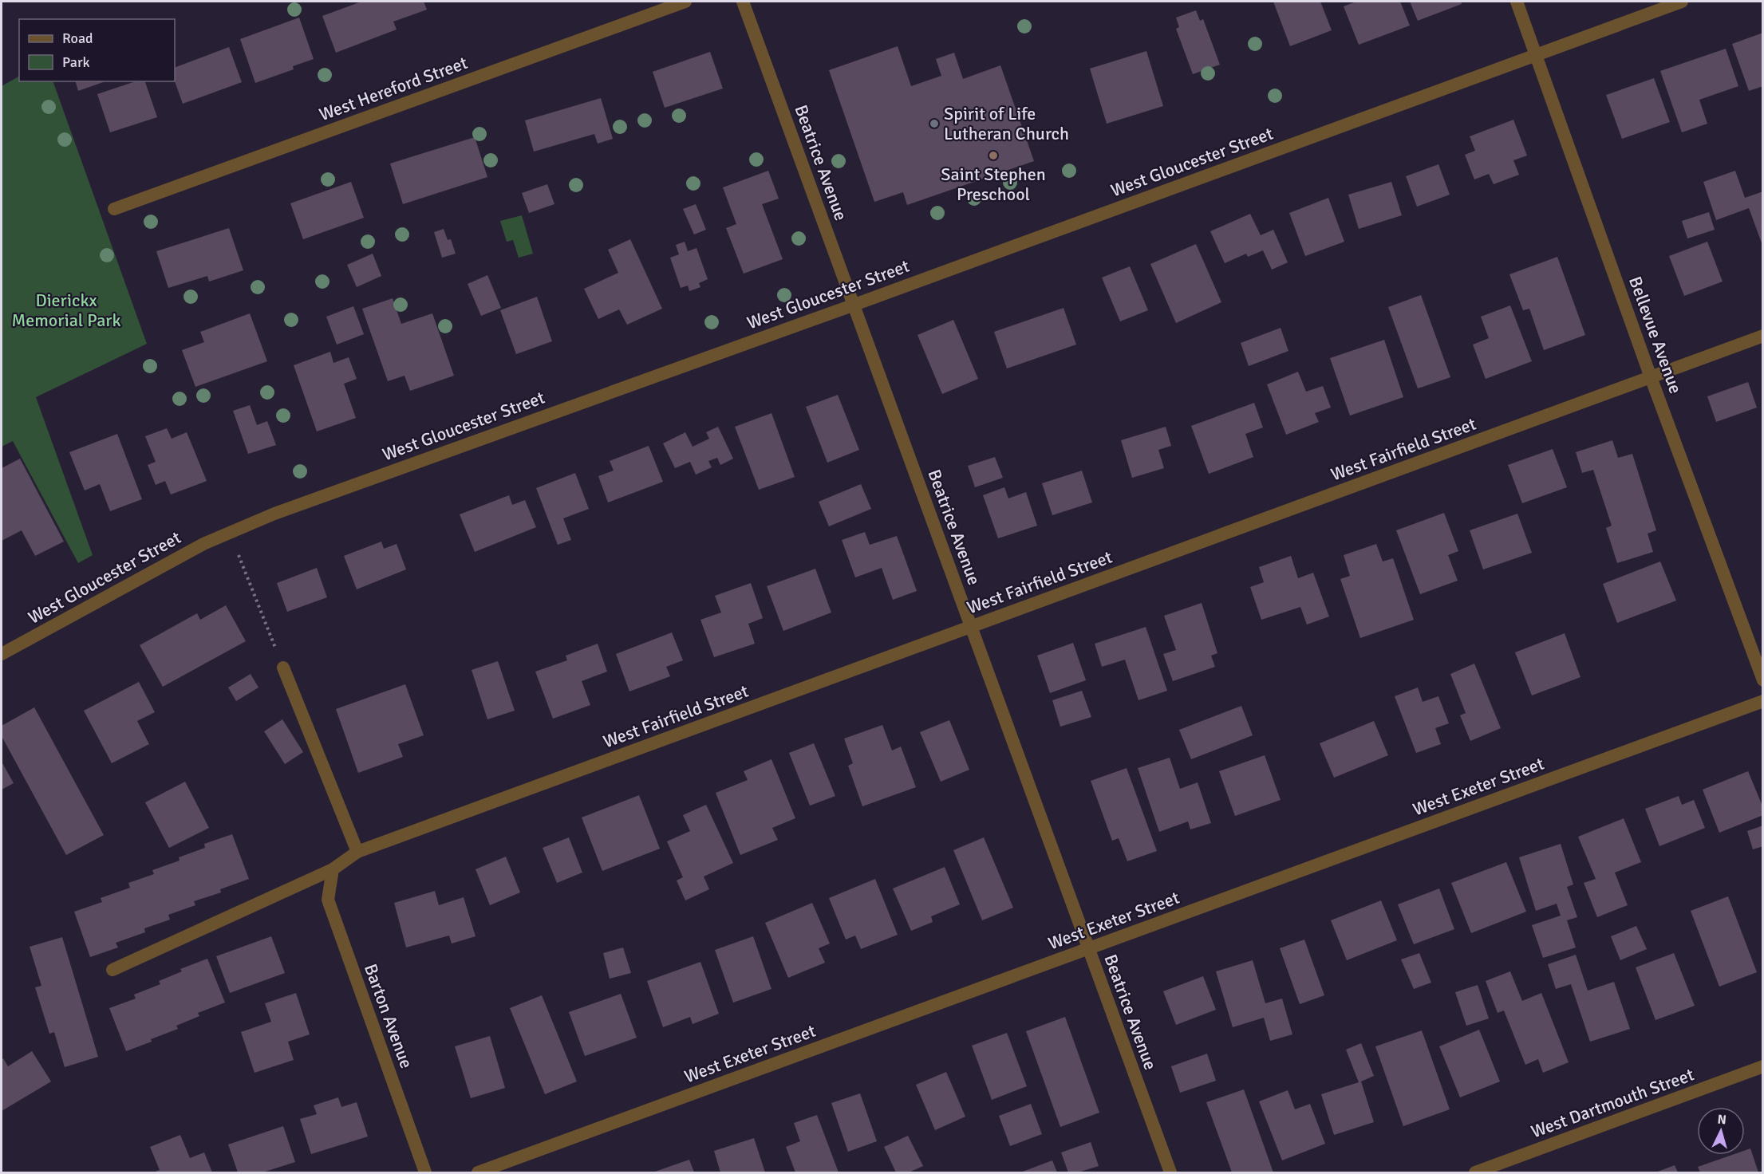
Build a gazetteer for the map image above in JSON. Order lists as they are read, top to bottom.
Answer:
{
  "streets": {
    "street": [
      "West Hereford Street",
      "West Gloucester Street",
      "Beatrice Avenue",
      "Bellevue Avenue",
      "West Fairfield Street",
      "West Exeter Street",
      "Barton Avenue",
      "West Dartmouth Street"
    ]
  },
  "crossings": [
    ["West Gloucester Street", "Beatrice Avenue"],
    ["West Gloucester Street", "Bellevue Avenue"],
    ["Beatrice Avenue", "West Fairfield Street"],
    ["Beatrice Avenue", "West Exeter Street"],
    ["Bellevue Avenue", "West Fairfield Street"],
    ["West Fairfield Street", "Barton Avenue"]
  ],
  "parks": ["Dierickx Memorial Park"],
  "places": ["Spirit of Life Lutheran Church", "Saint Stephen Preschool"],
  "legend": ["Road", "Park"],
  "north": "top"
}
